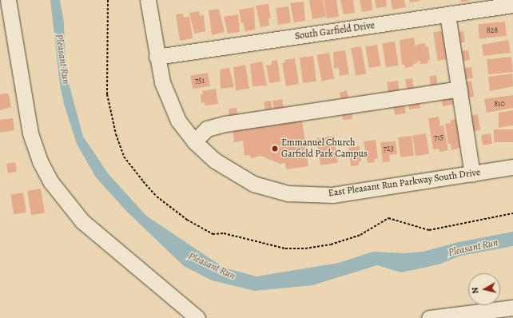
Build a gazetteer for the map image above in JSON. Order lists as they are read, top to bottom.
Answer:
{
  "streets": {
    "street": ["South Garfield Drive", "East Pleasant Run Parkway South Drive"]
  },
  "crossings": [
    ["South Garfield Drive", "East Pleasant Run Parkway South Drive"]
  ],
  "water": ["Pleasant Run"],
  "places": ["Emmanuel Church Garfield Park Campus"],
  "house_numbers": [
    "828",
    "751",
    "810",
    "715",
    "723"
  ],
  "north": "left"
}
